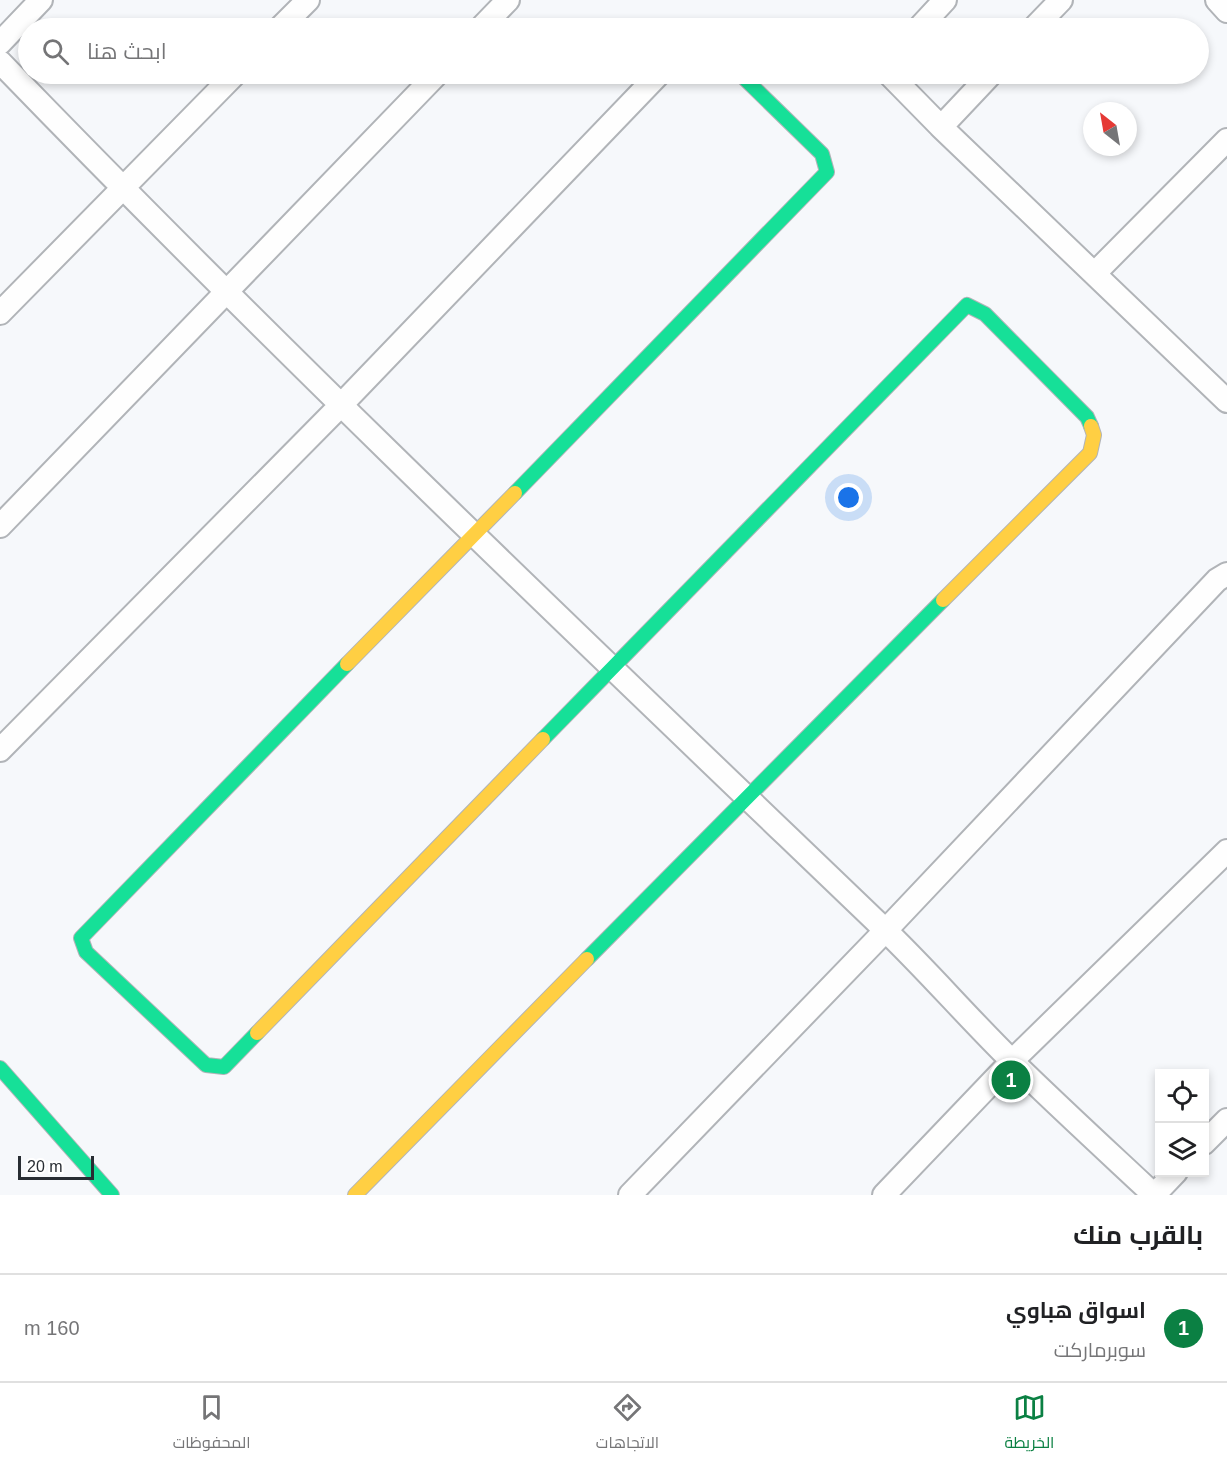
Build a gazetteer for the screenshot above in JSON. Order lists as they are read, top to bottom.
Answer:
{
  "scale_bar": "20 m",
  "north": "top left",
  "page": {
    "search": "ابحث هنا",
    "pins": "1",
    "scale": "20 m",
    "heading": "بالقرب منك",
    "list": [
      {
        "mark": "1",
        "name": "اسواق هباوي",
        "note": "سوبرماركت",
        "value": "160 m"
      }
    ],
    "nav": ["الخريطة", "الاتجاهات", "المحفوظات"]
  }
}
